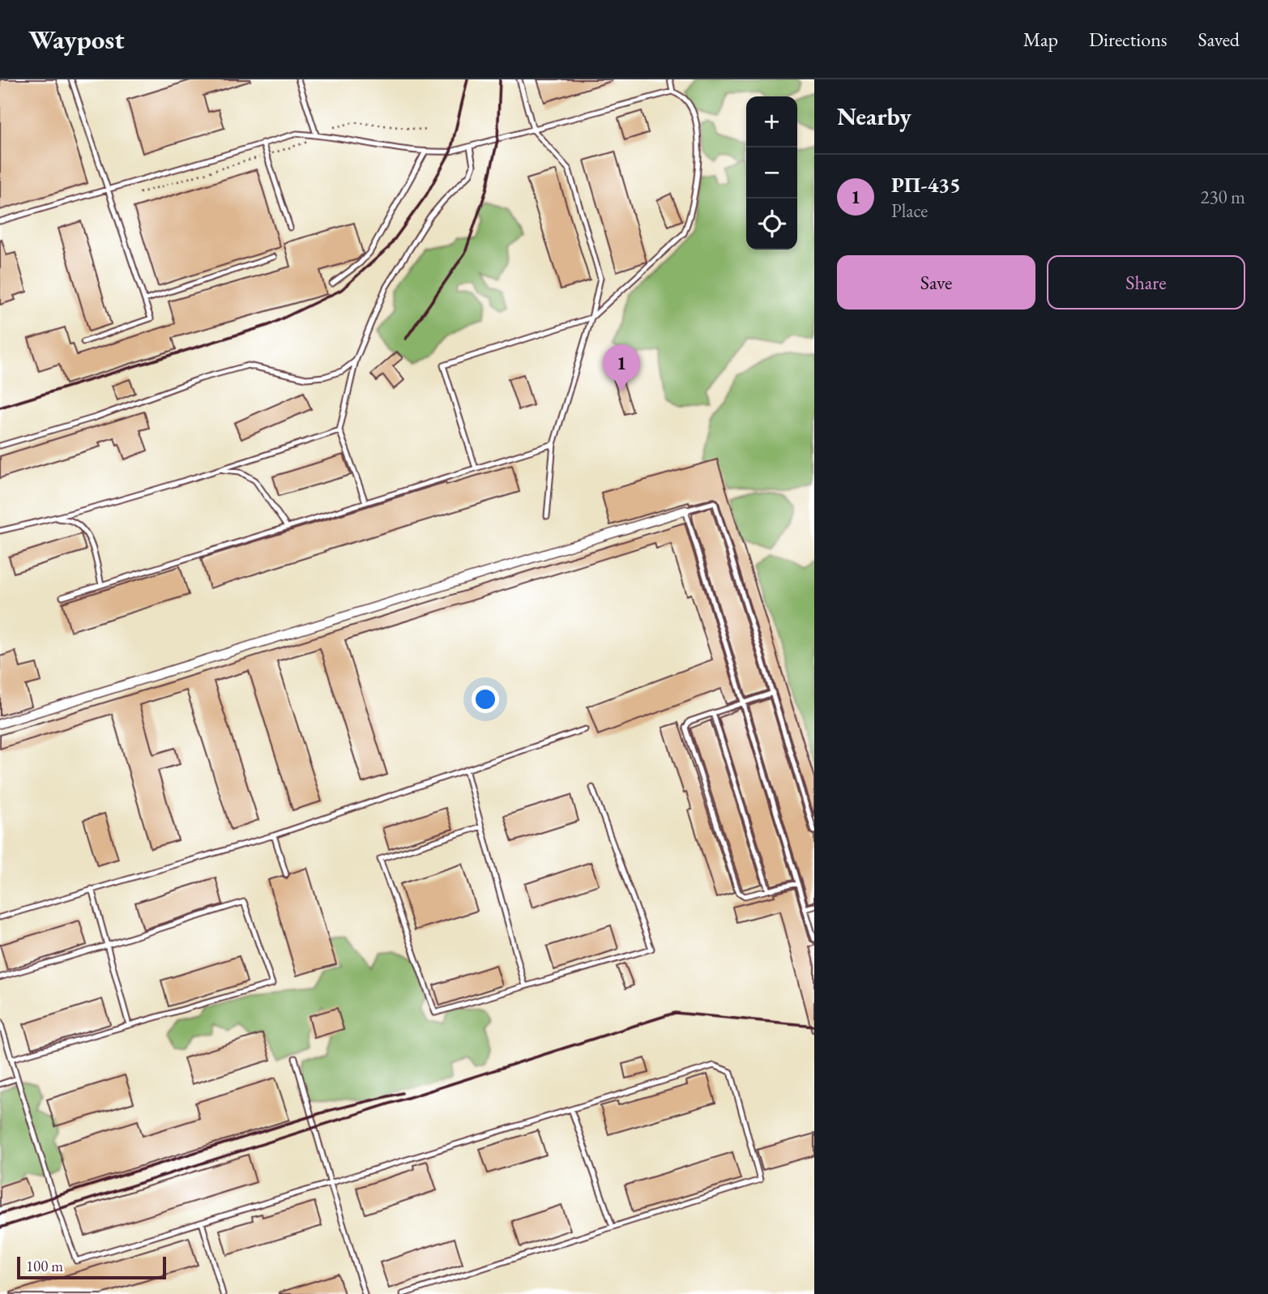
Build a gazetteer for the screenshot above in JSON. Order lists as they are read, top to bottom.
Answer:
{
  "scale_bar": "100 m",
  "page": {
    "header": "Waypost",
    "nav": ["Map", "Directions", "Saved"],
    "heading": "Nearby",
    "map_buttons": ["+", "−"],
    "list": [
      {
        "mark": "1",
        "name": "РП-435",
        "note": "Place",
        "value": "230 m"
      }
    ],
    "buttons": ["Save", "Share"],
    "pins": "1",
    "scale": "100 m"
  }
}
